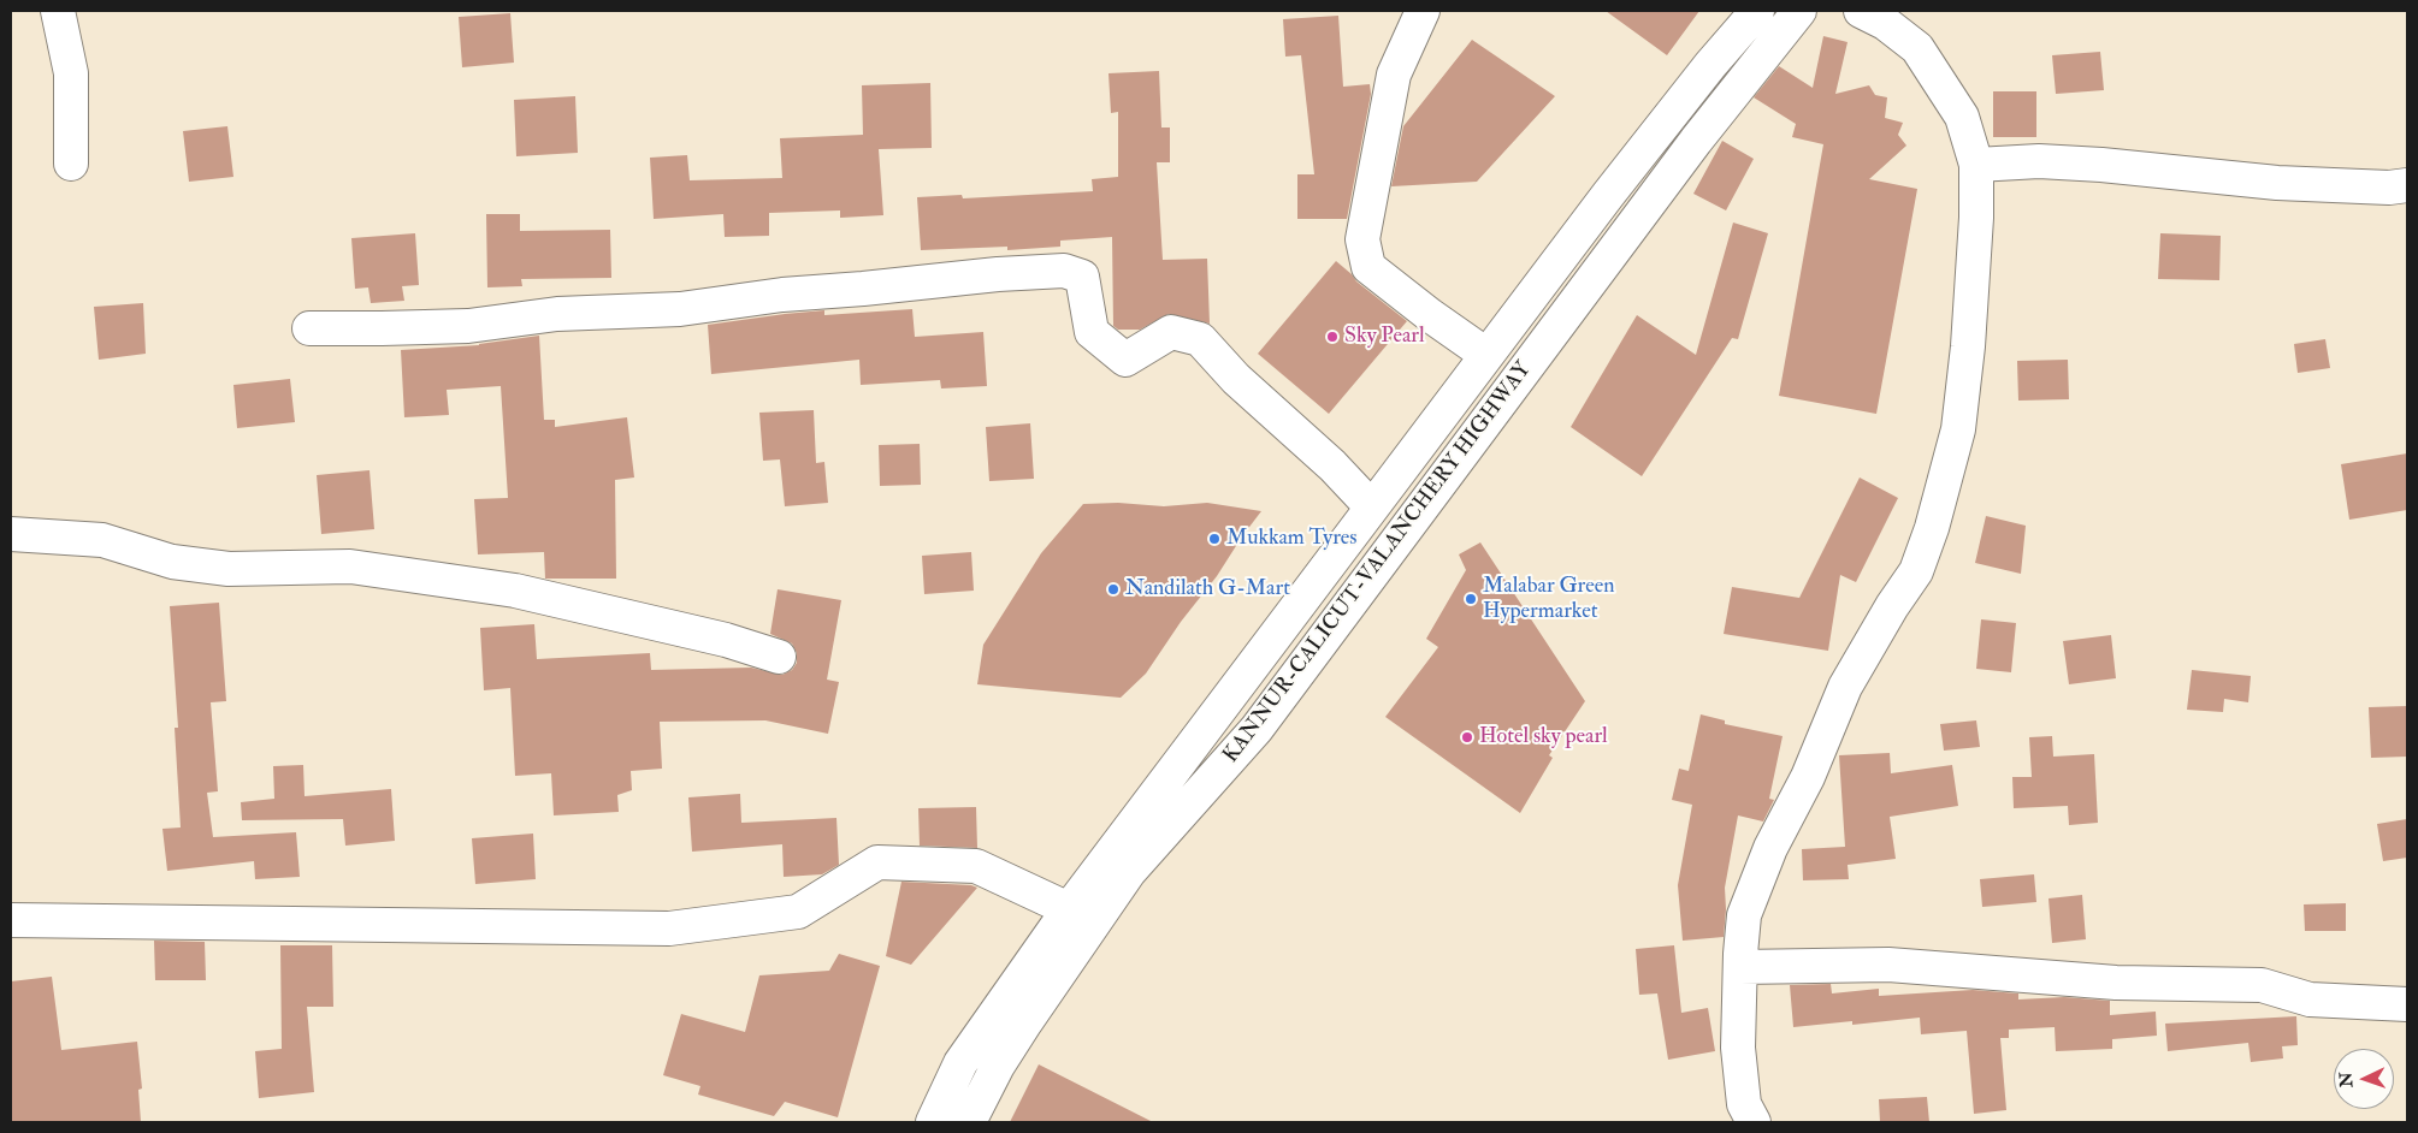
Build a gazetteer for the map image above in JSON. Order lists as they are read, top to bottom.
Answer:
{
  "streets": {
    "main road": ["KANNUR-CALICUT-VALANCHERY HIGHWAY"]
  },
  "places": [
    "Sky Pearl",
    "Mukkam Tyres",
    "Nandilath G-Mart",
    "Malabar Green Hypermarket",
    "Hotel sky pearl"
  ],
  "north": "left"
}
